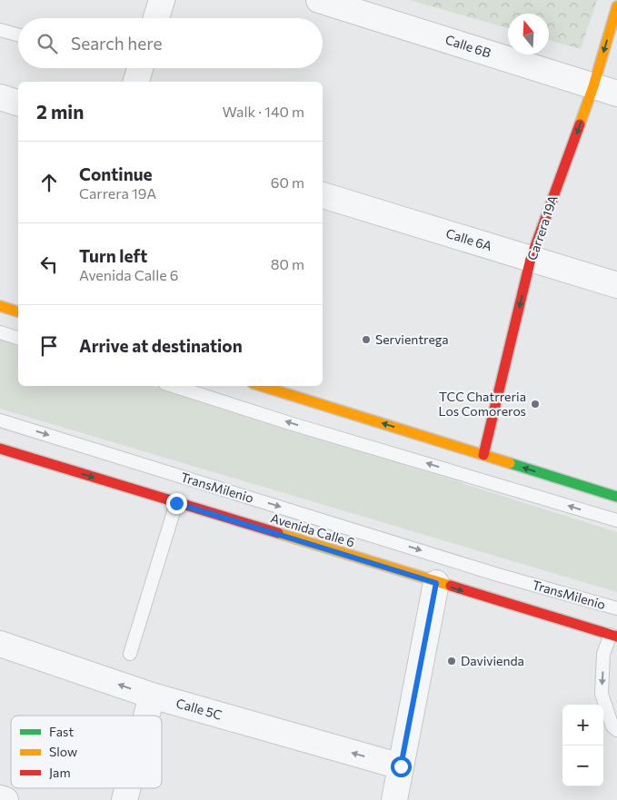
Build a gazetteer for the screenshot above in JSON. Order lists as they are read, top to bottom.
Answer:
{
  "streets": {
    "main road": ["Carrera 19A", "Avenida Calle 6"],
    "street": ["Calle 6B", "Calle 6A", "Calle 5C"],
    "lane": ["TransMilenio"]
  },
  "crossings": [
    ["Calle 6B", "Carrera 19A"],
    ["Carrera 19A", "Calle 6A"]
  ],
  "one_way": ["Carrera 19A", "Avenida Calle 6", "Calle 5C"],
  "places": ["Servientrega", "TCC Chatrreria Los Comoreros", "Davivienda"],
  "legend": ["Fast", "Slow", "Jam"],
  "north": "top",
  "page": {
    "search": "Search here",
    "heading": ["2 min", "Walk · 140 m"],
    "list": [
      ["Continue", "Carrera 19A", "60 m"],
      ["Turn left", "Avenida Calle 6", "80 m"],
      "Arrive at destination"
    ],
    "map_buttons": ["+", "−"]
  }
}
